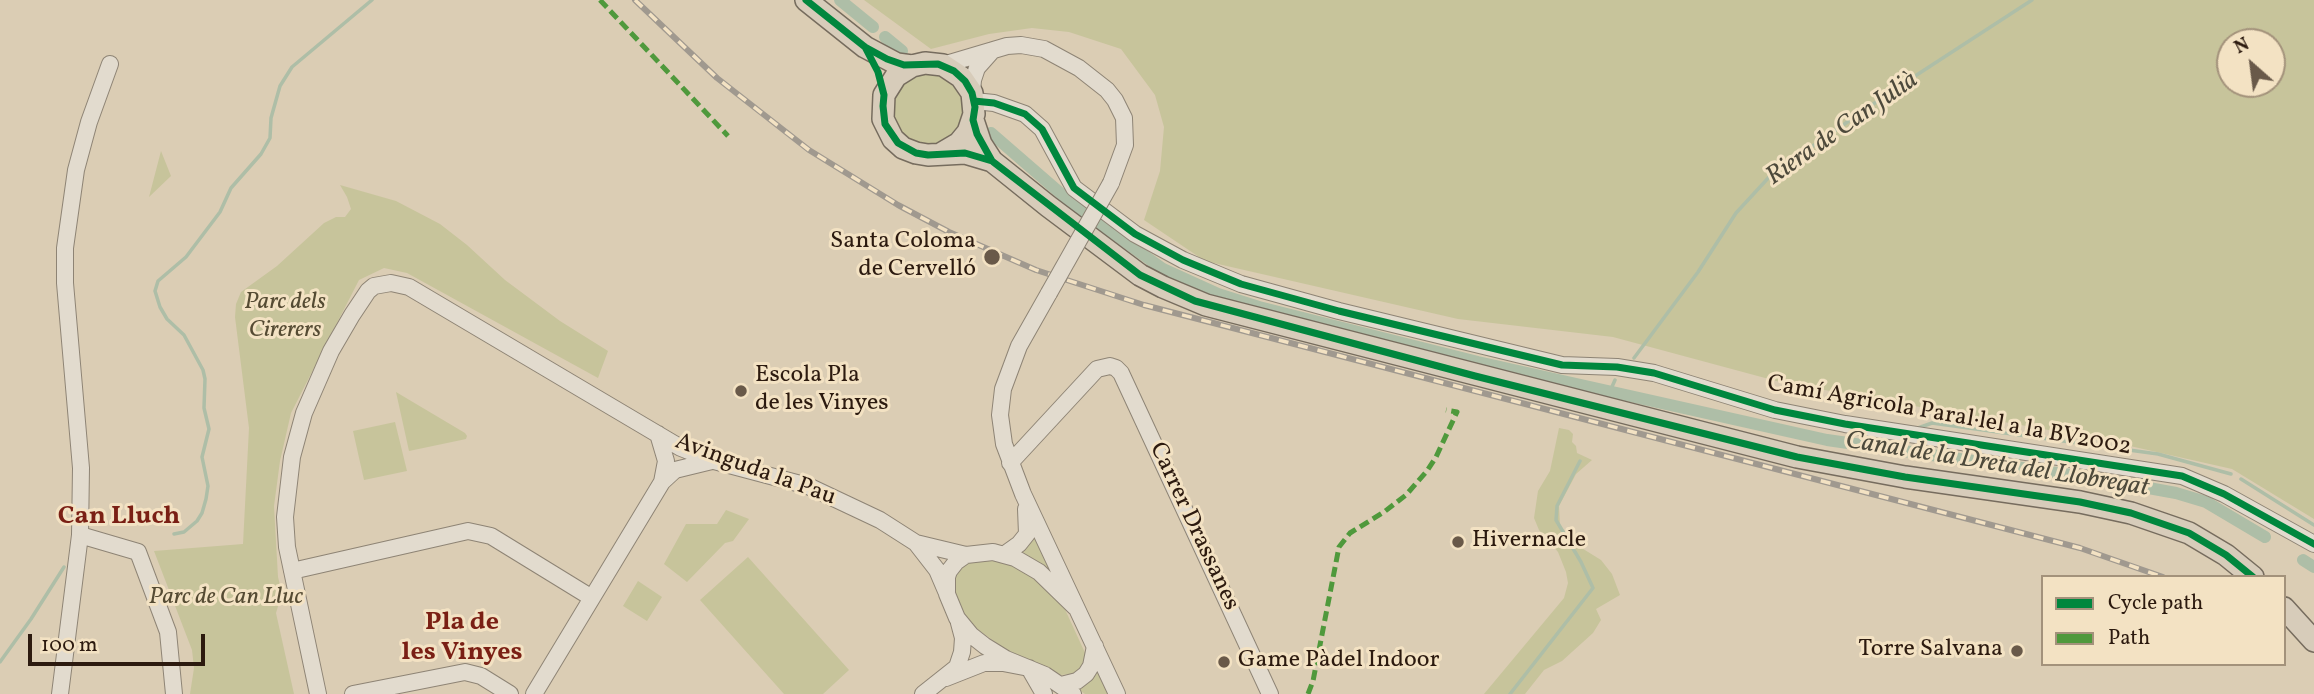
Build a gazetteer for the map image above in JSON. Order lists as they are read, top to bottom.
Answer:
{
  "streets": {
    "street": ["Camí Agricola Paral·lel a la BV2002", "Avinguda la Pau", "Carrer Drassanes"]
  },
  "districts": ["Can Lluch", "Pla de les Vinyes"],
  "water": ["Riera de Can Julià", "Canal de la Dreta del Llobregat"],
  "parks": ["Parc dels Cirerers", "Parc de Can Lluc"],
  "places": [
    "Santa Coloma de Cervelló",
    "Escola Pla de les Vinyes",
    "Hivernacle",
    "Torre Salvana",
    "Game Pàdel Indoor"
  ],
  "legend": ["Cycle path", "Path"],
  "scale_bar": "100 m",
  "north": "top left"
}
